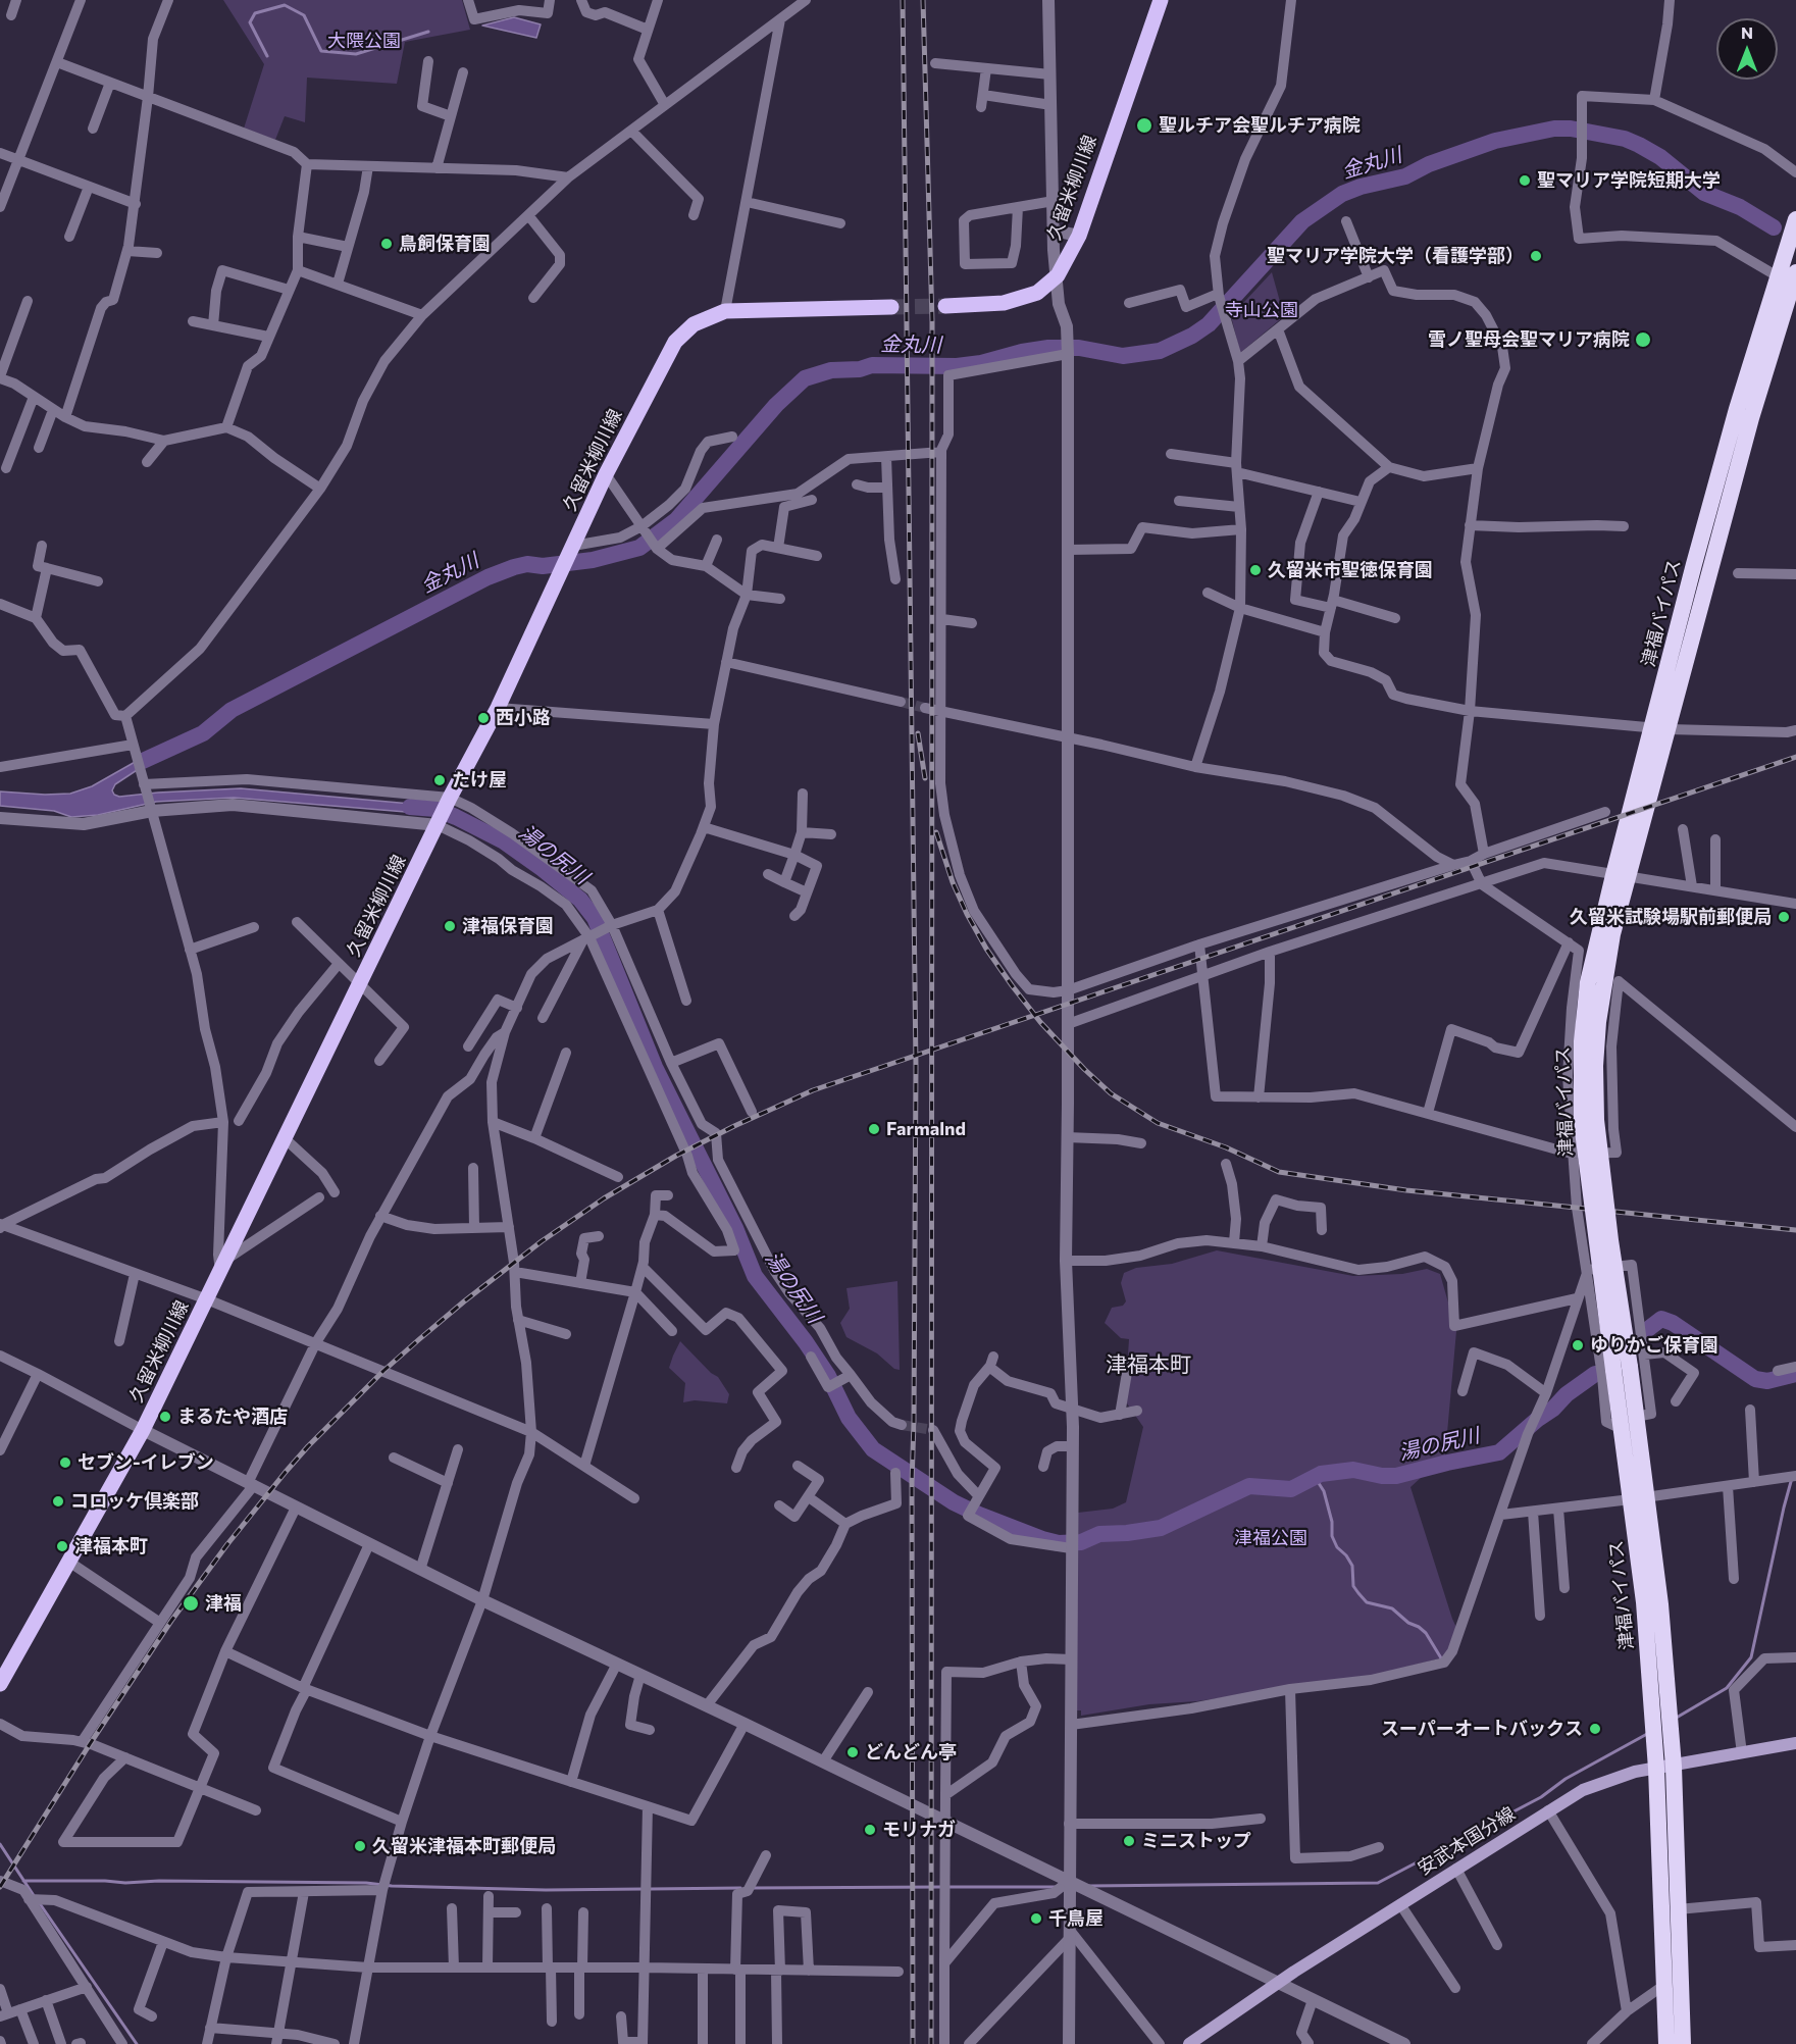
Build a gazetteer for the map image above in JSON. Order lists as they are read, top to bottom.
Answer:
{
  "streets": {
    "highway": ["津福バイパス"],
    "main road": ["久留米柳川線", "安武本国分線"]
  },
  "crossings": [
    ["津福バイパス", "安武本国分線"]
  ],
  "districts": ["津福本町"],
  "water": ["金丸川", "湯の尻川"],
  "parks": ["大隈公園", "寺山公園", "津福公園"],
  "places": [
    "聖ルチア会聖ルチア病院",
    "聖マリア学院短期大学",
    "鳥飼保育園",
    "聖マリア学院大学（看護学部）",
    "雪ノ聖母会聖マリア病院",
    "久留米市聖徳保育園",
    "西小路",
    "たけ屋",
    "久留米試験場駅前郵便局",
    "津福保育園",
    "Farmalnd",
    "ゆりかご保育園",
    "まるたや酒店",
    "セブン-イレブン",
    "コロッケ倶楽部",
    "津福本町",
    "津福",
    "スーパーオートバックス",
    "どんどん亭",
    "モリナガ",
    "ミニストップ",
    "久留米津福本町郵便局",
    "千鳥屋"
  ],
  "north": "top"
}
